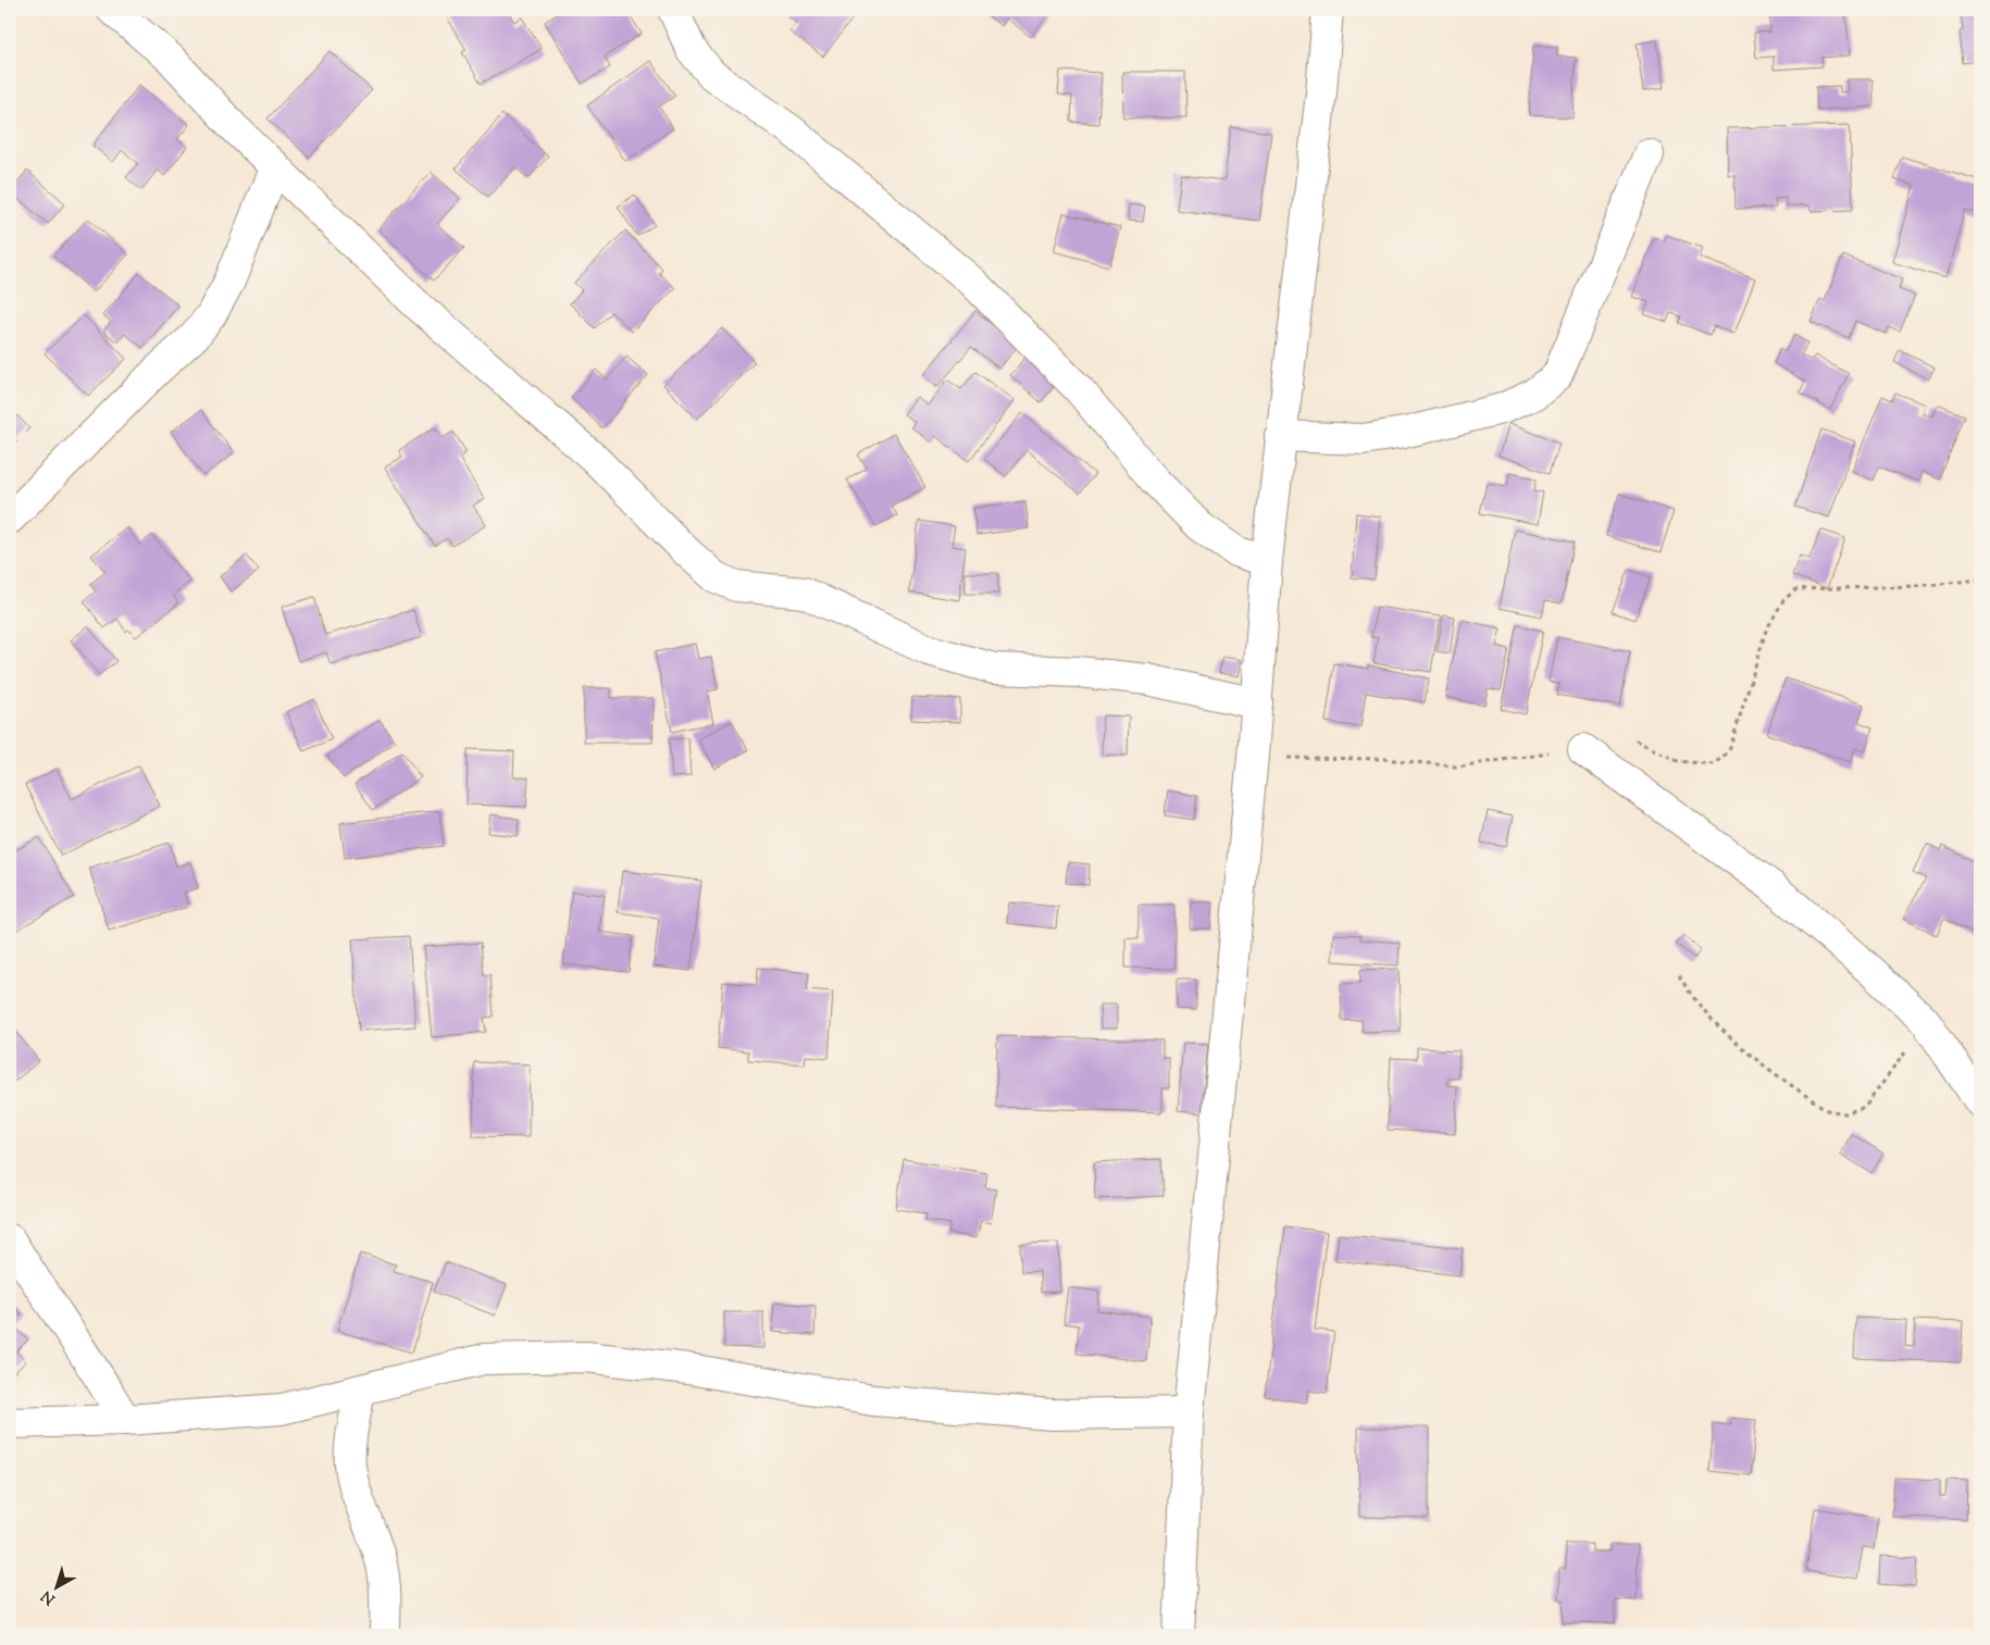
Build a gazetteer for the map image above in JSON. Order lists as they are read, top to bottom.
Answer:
{
  "north": "bottom left"
}
